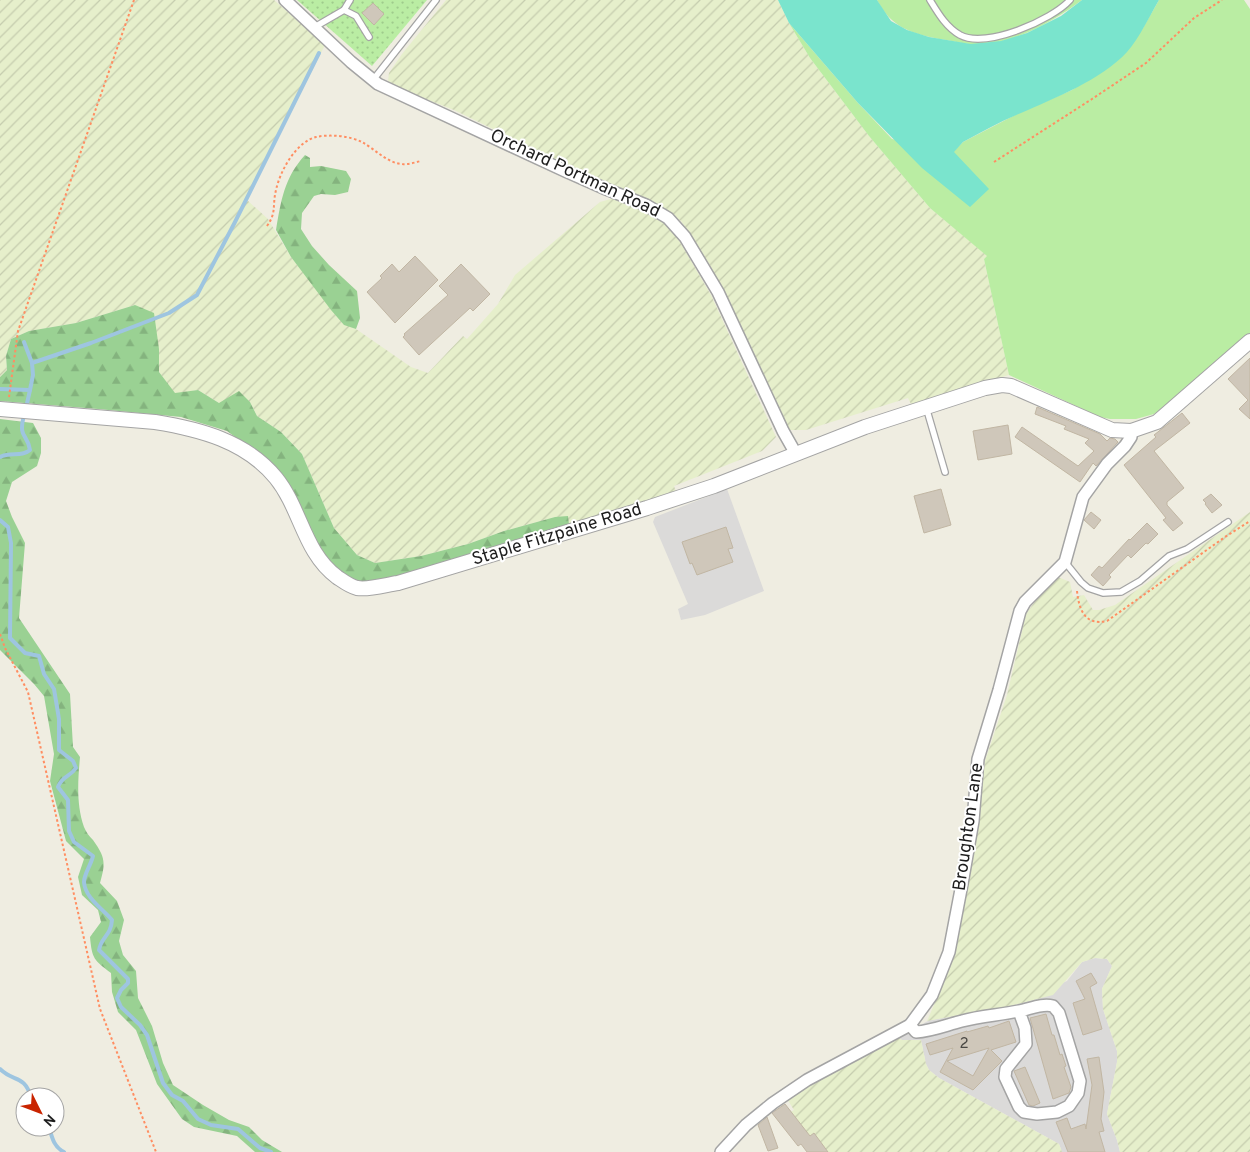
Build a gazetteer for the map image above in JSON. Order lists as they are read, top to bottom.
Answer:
{
  "streets": {
    "street": ["Orchard Portman Road", "Staple Fitzpaine Road", "Broughton Lane"]
  },
  "crossings": [
    ["Orchard Portman Road", "Staple Fitzpaine Road"],
    ["Staple Fitzpaine Road", "Broughton Lane"]
  ],
  "house_numbers": ["2"],
  "north": "bottom right"
}
